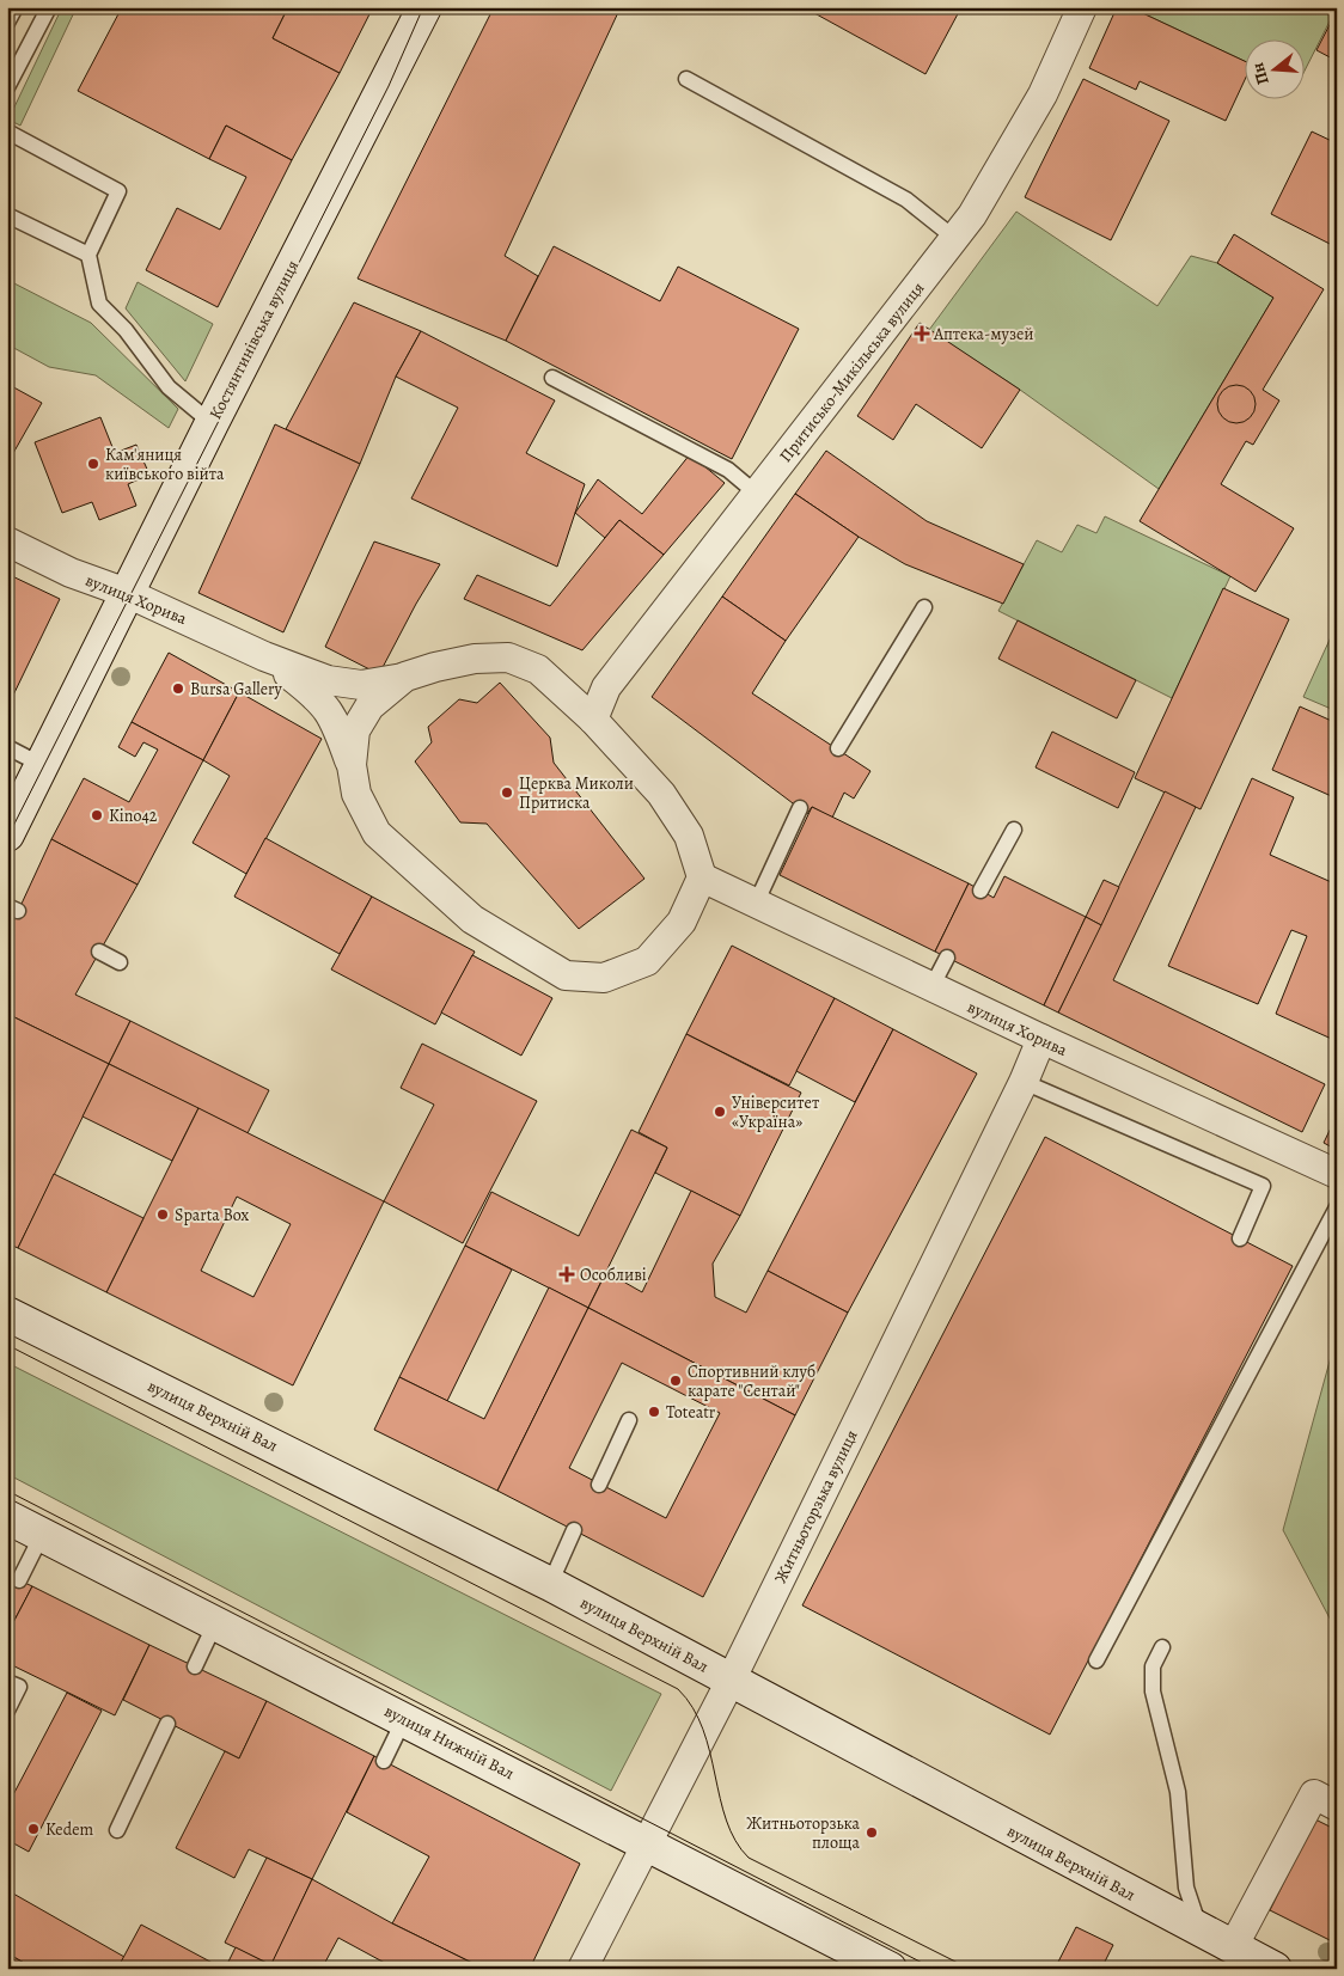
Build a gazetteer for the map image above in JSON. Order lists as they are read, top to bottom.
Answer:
{
  "streets": {
    "main road": ["Костянтинівська вулиця", "вулиця Верхній Вал", "вулиця Нижній Вал"],
    "street": ["Притисько-Микільська вулиця", "вулиця Хорива", "Житньоторзька вулиця"]
  },
  "crossings": [
    ["Костянтинівська вулиця", "вулиця Хорива"],
    ["вулиця Хорива", "Житньоторзька вулиця"],
    ["вулиця Верхній Вал", "Житньоторзька вулиця"],
    ["Житньоторзька вулиця", "вулиця Нижній Вал"]
  ],
  "places": {
    "health": ["Аптека-музей", "Особливі"],
    "other": [
      "Кам'яниця київського війта",
      "Bursa Gallery",
      "Церква Миколи Притиска",
      "Kino42",
      "Університет «Україна»",
      "Sparta Box",
      "Спортивний клуб карате \"Сентай\"",
      "Toteatr",
      "Kedem",
      "Житньоторзька площа"
    ]
  },
  "north": "left"
}
